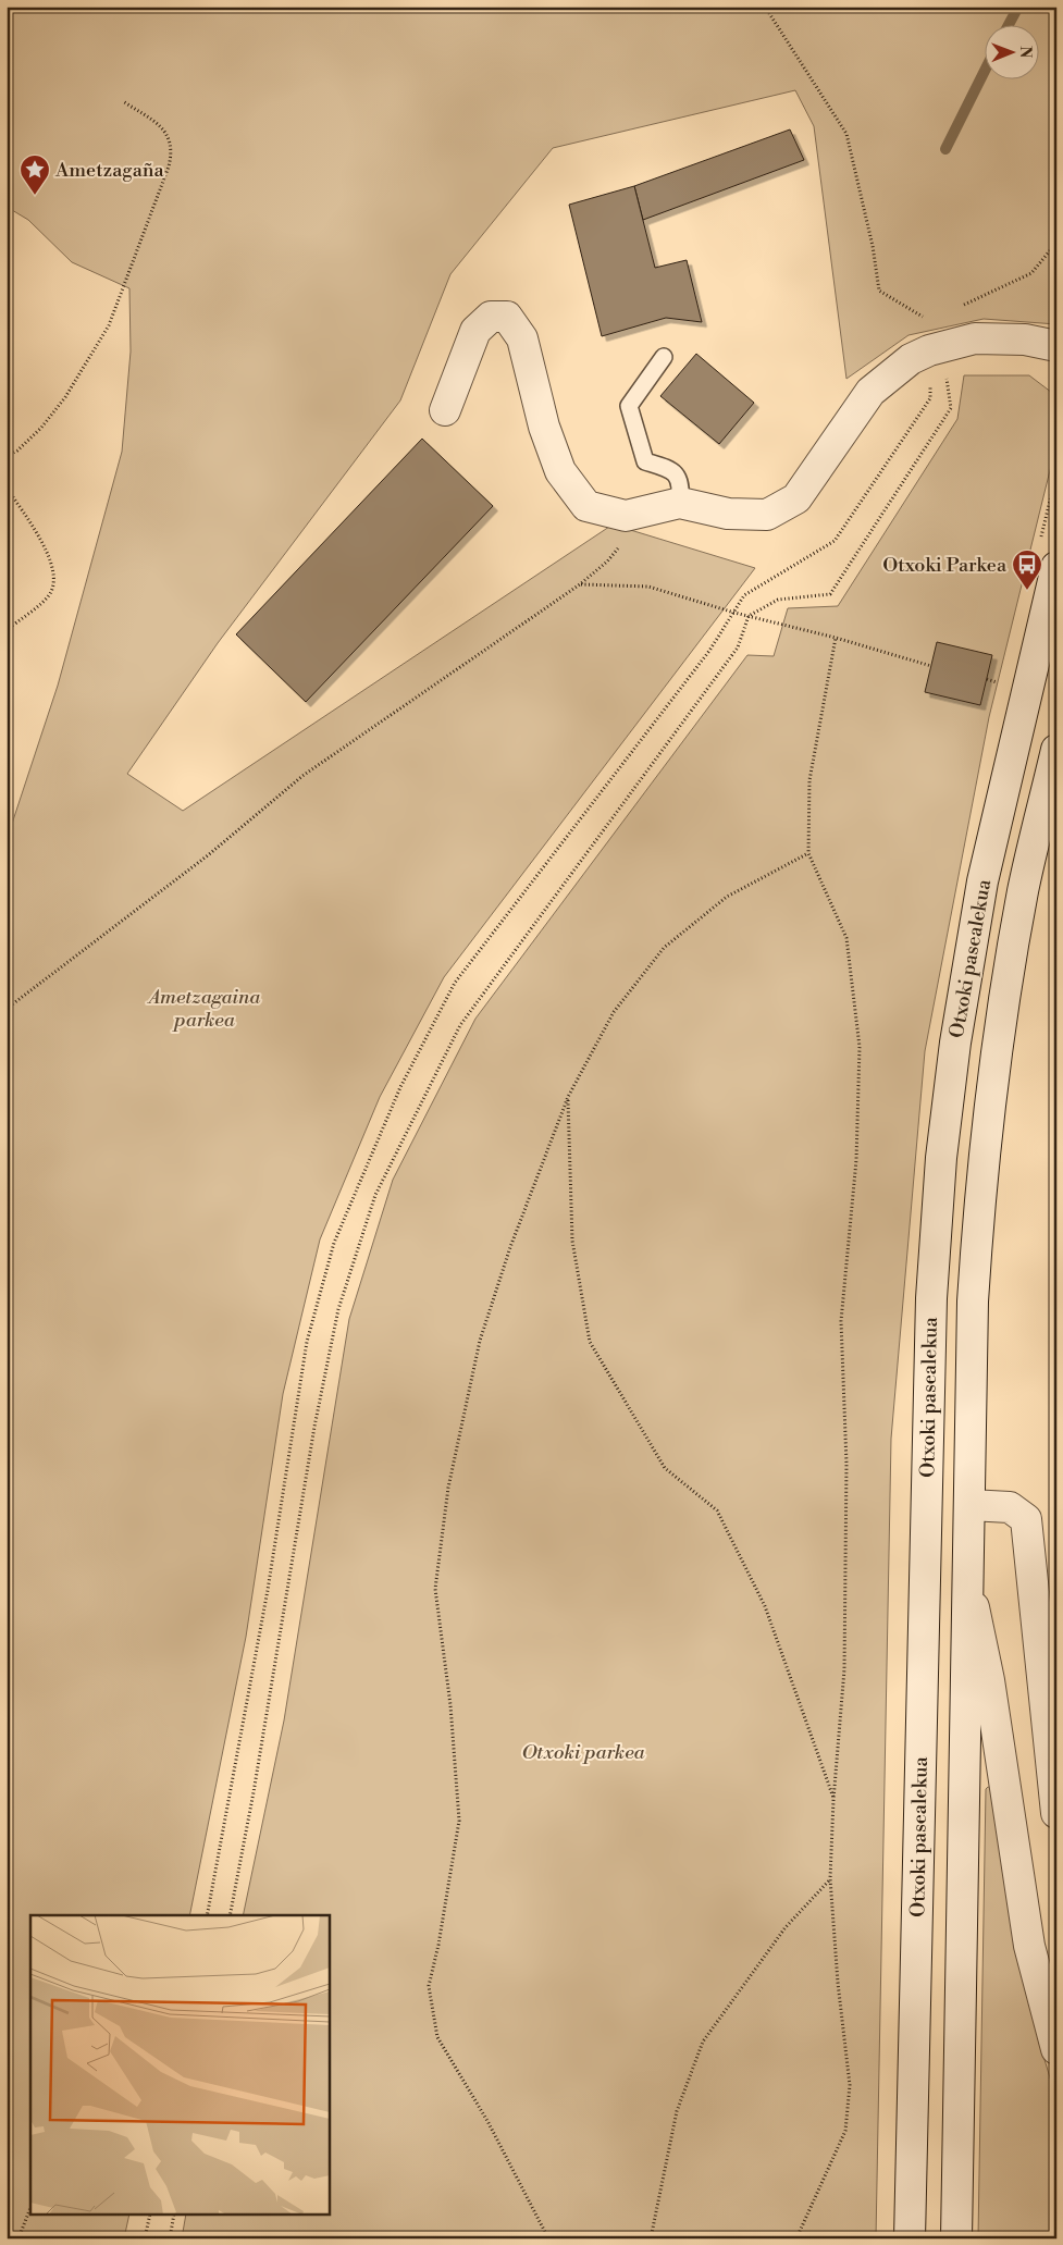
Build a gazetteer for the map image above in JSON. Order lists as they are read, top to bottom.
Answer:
{
  "streets": {
    "main road": ["Otxoki pasealekua"]
  },
  "parks": ["Ametzagaina parkea", "Otxoki parkea"],
  "places": {
    "place": ["Ametzagaña"],
    "bus stop": ["Otxoki Parkea"]
  },
  "north": "right"
}
